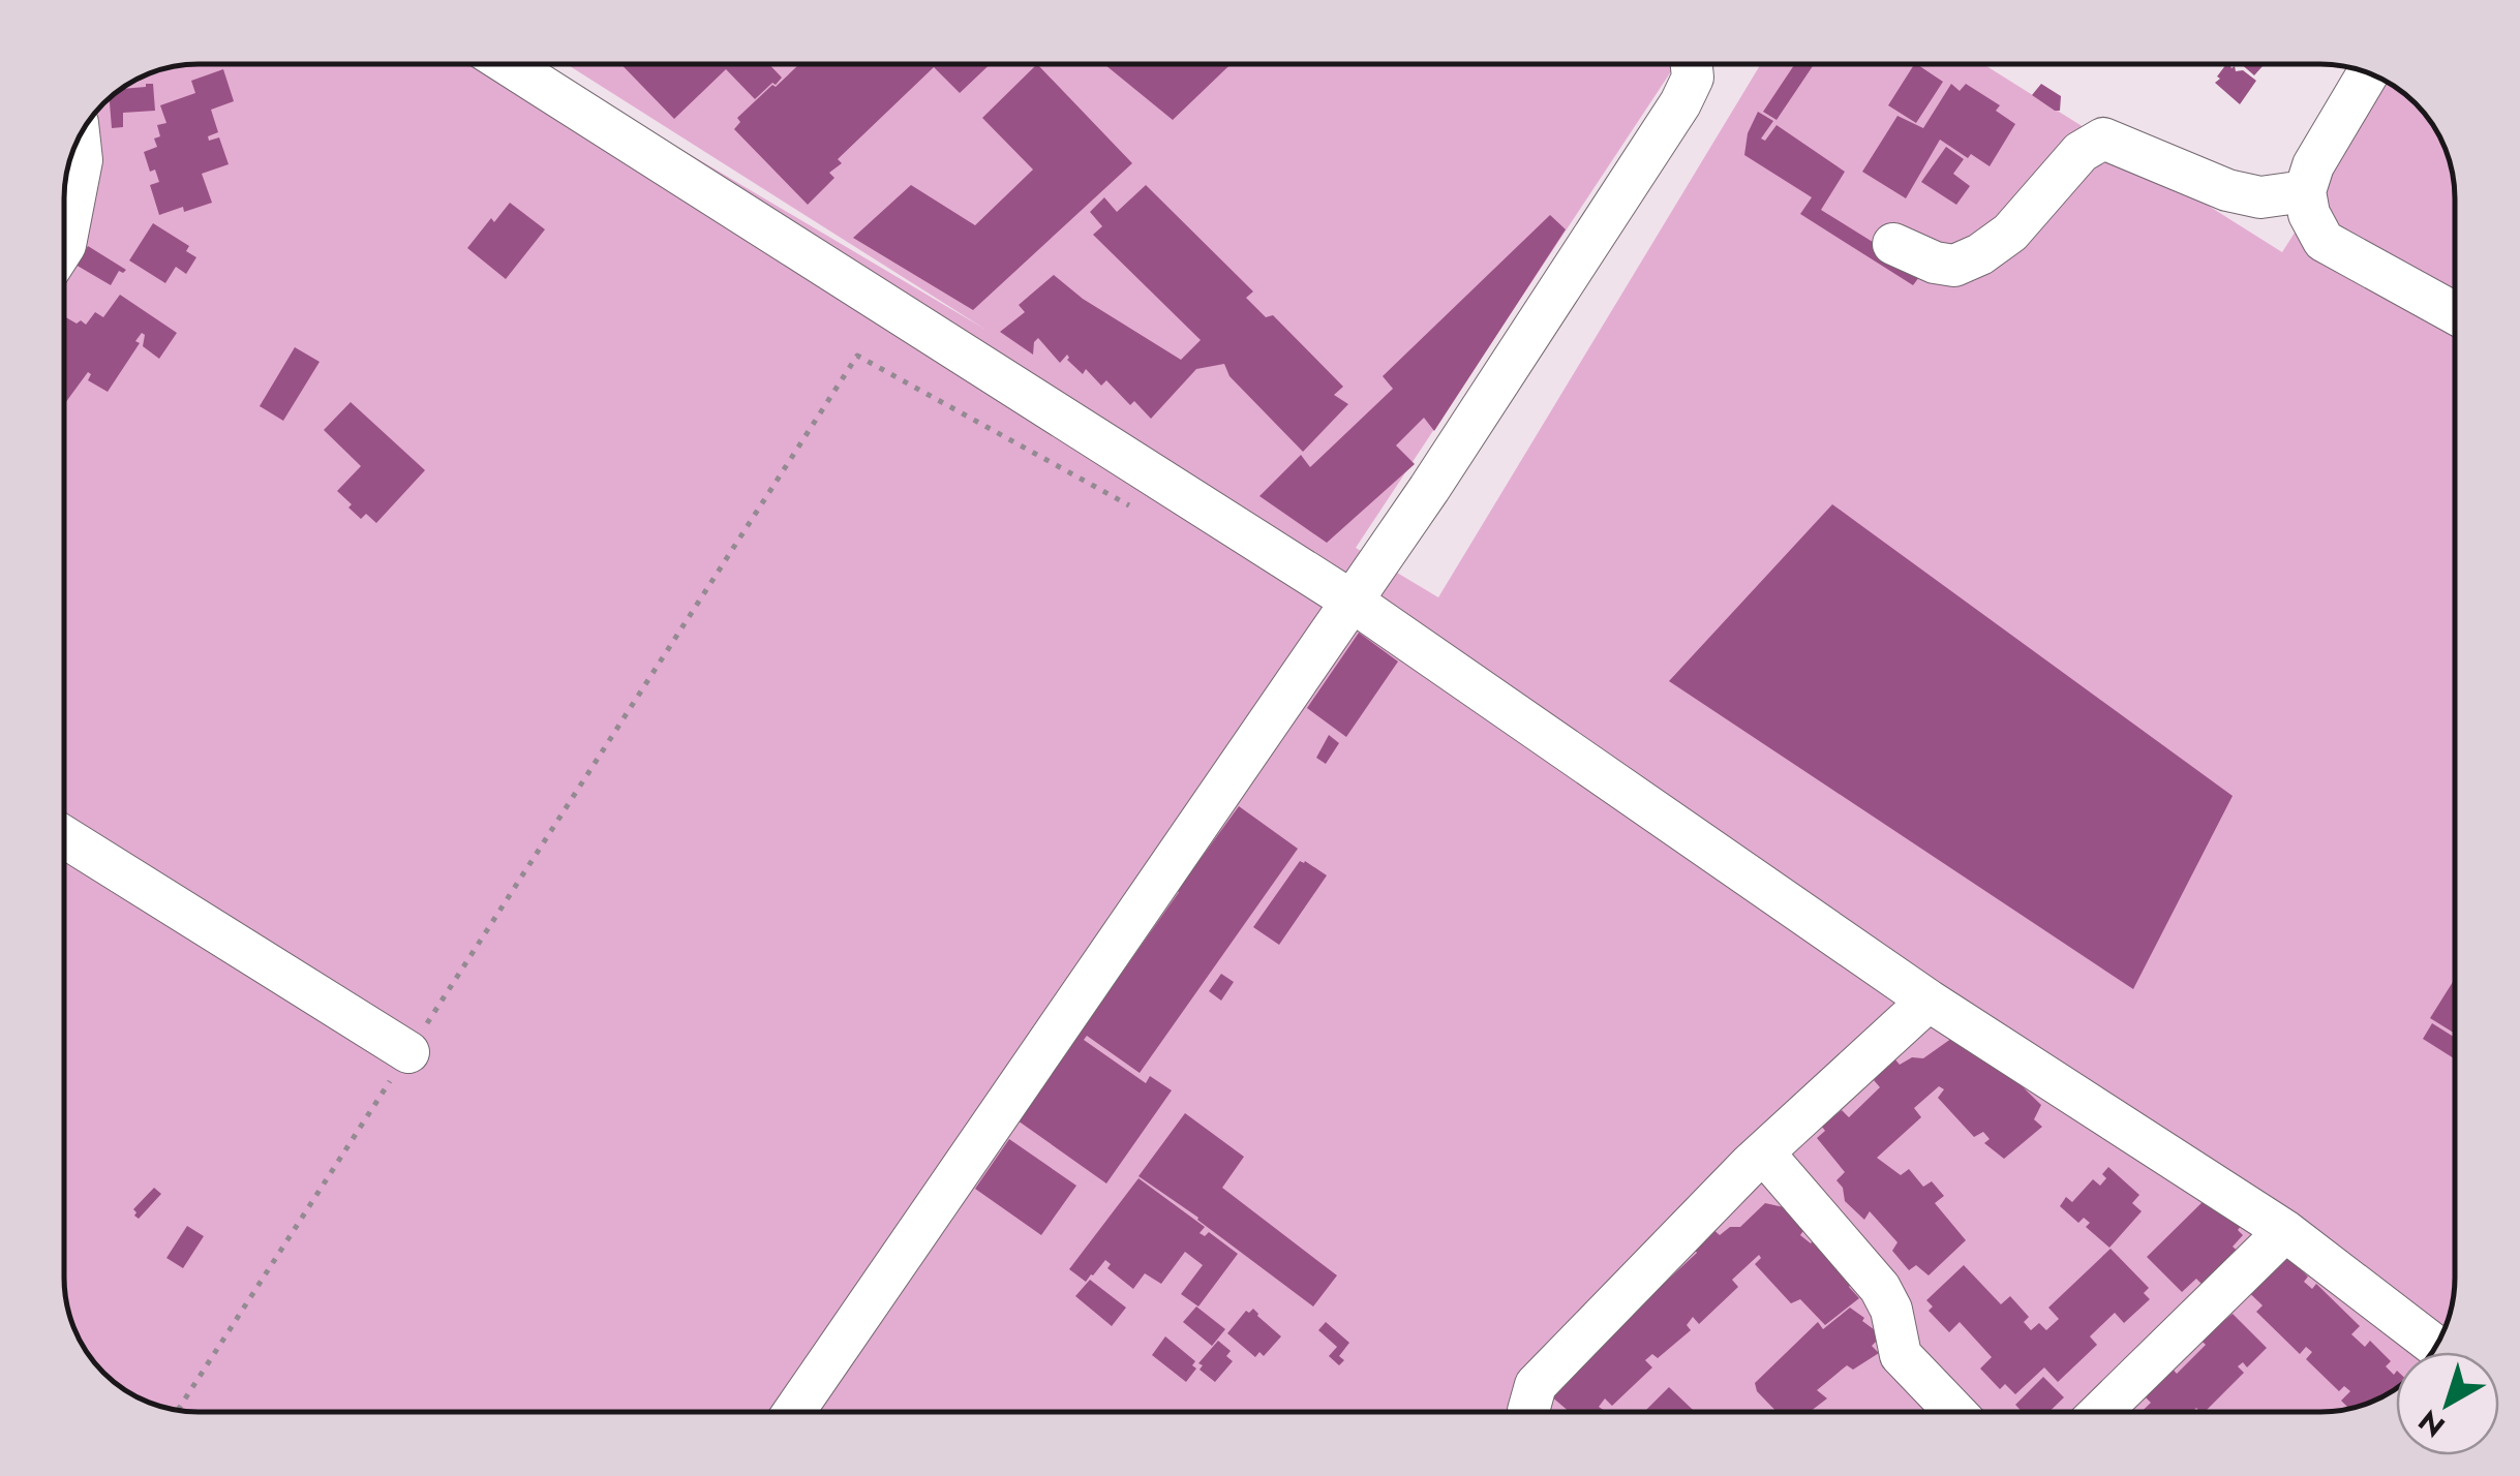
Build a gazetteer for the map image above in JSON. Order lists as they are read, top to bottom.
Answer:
{
  "north": "bottom left"
}
